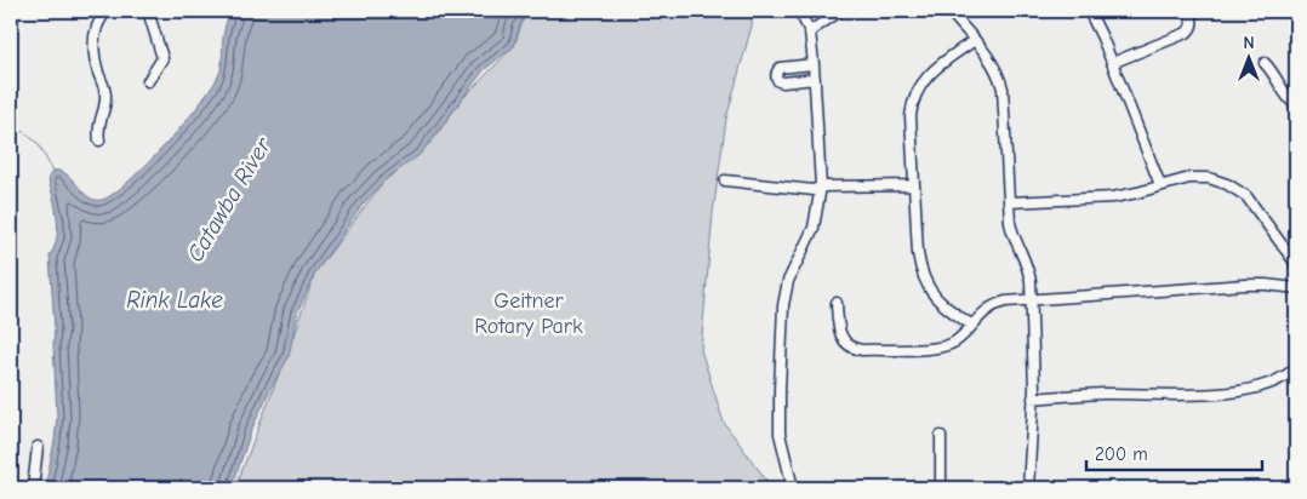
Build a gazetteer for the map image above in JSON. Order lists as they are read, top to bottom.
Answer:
{
  "water": ["Catawba River", "Rink Lake"],
  "parks": ["Geitner Rotary Park"],
  "scale_bar": "200 m",
  "north": "top"
}
